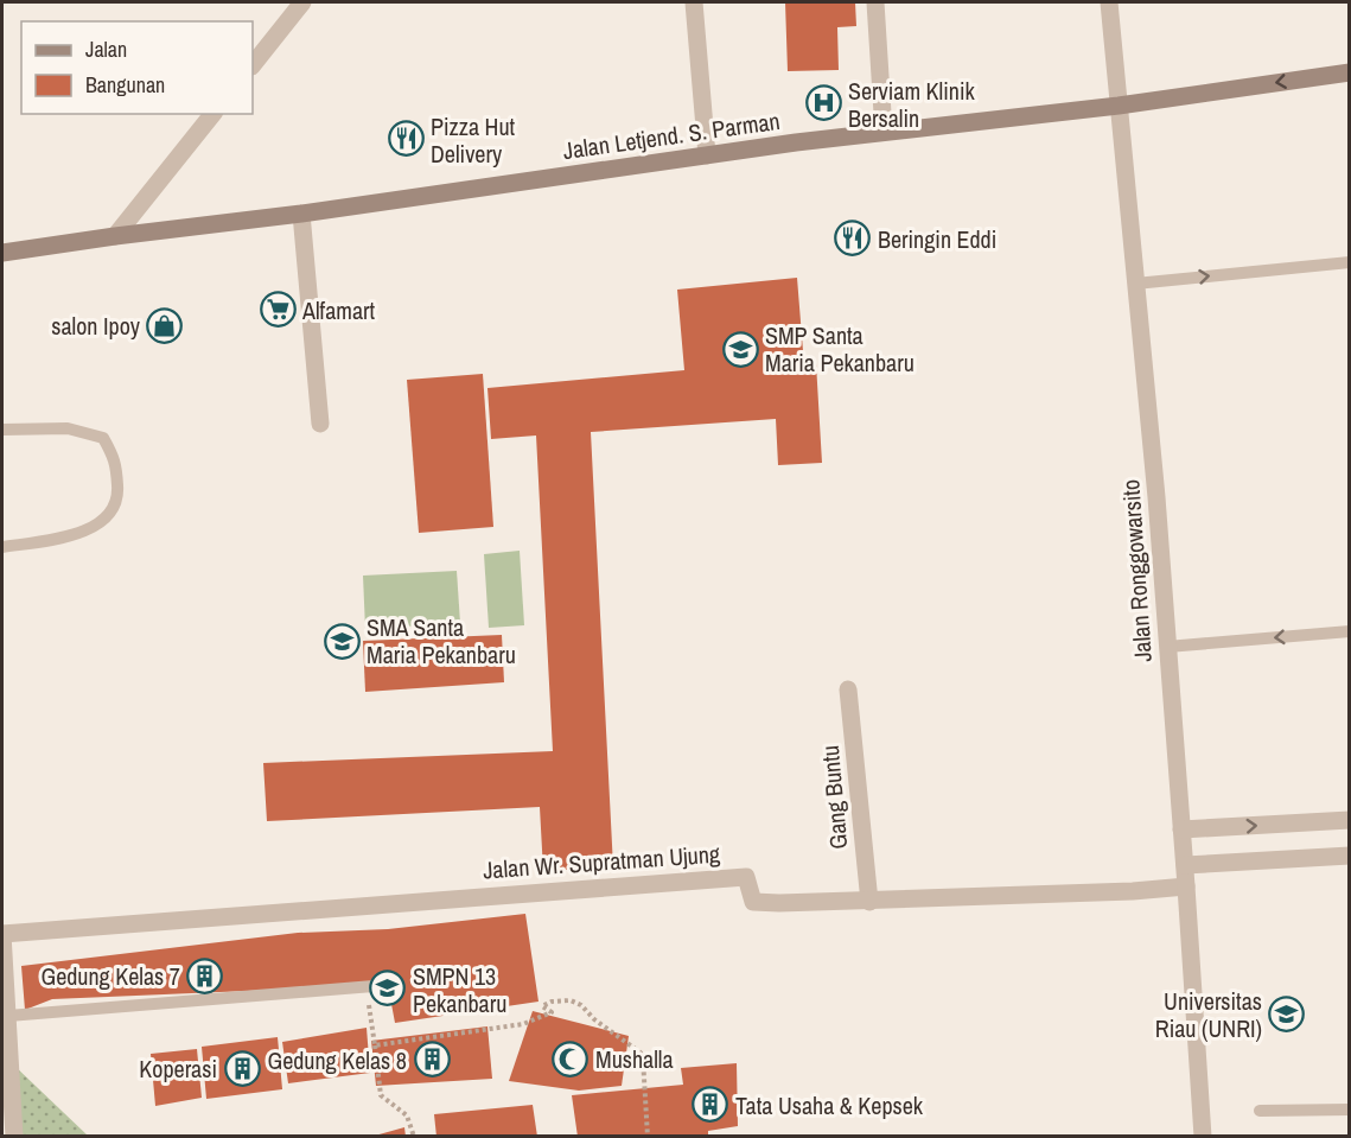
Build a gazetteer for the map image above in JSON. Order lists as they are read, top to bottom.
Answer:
{
  "streets": {
    "main road": ["Jalan Letjend. S. Parman"],
    "street": ["Jalan Ronggowarsito", "Gang Buntu", "Jalan Wr. Supratman Ujung"]
  },
  "crossings": [
    ["Jalan Letjend. S. Parman", "Jalan Ronggowarsito"],
    ["Jalan Ronggowarsito", "Jalan Wr. Supratman Ujung"],
    ["Gang Buntu", "Jalan Wr. Supratman Ujung"]
  ],
  "places": {
    "hospital": ["Serviam Klinik Bersalin"],
    "restaurant": ["Pizza Hut Delivery", "Beringin Eddi"],
    "supermarket": ["Alfamart"],
    "shop": ["salon Ipoy"],
    "school or university": [
      "SMP Santa Maria Pekanbaru",
      "SMA Santa Maria Pekanbaru",
      "SMPN 13 Pekanbaru",
      "Universitas Riau (UNRI)"
    ],
    "building": [
      "Gedung Kelas 7",
      "Gedung Kelas 8",
      "Koperasi",
      "Tata Usaha & Kepsek"
    ],
    "mosque": ["Mushalla"]
  },
  "legend": ["Jalan", "Bangunan"]
}
